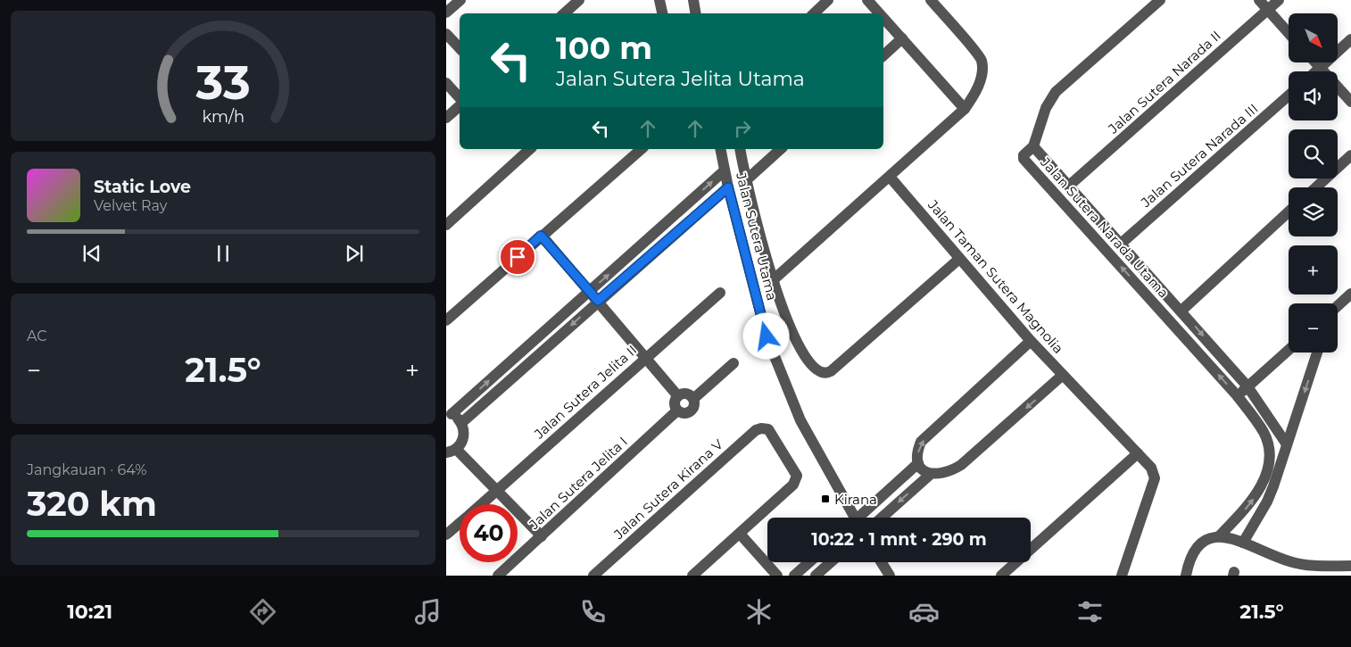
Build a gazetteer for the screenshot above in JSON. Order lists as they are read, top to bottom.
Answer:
{
  "streets": {
    "street": [
      "Jalan Sutera Narada II",
      "Jalan Sutera Narada III",
      "Jalan Sutera Narada Utama",
      "Jalan Sutera Utama",
      "Jalan Taman Sutera Magnolia",
      "Jalan Sutera Jelita II",
      "Jalan Sutera Jelita I",
      "Jalan Sutera Kirana V"
    ]
  },
  "crossings": [
    ["Jalan Sutera Narada II", "Jalan Sutera Narada Utama"],
    ["Jalan Sutera Narada III", "Jalan Sutera Narada Utama"]
  ],
  "places": {
    "transit": ["Kirana"]
  },
  "north": "bottom right",
  "page": {
    "map_buttons": ["+", "−"],
    "turn": ["100 m", "Jalan Sutera Jelita Utama"],
    "song": ["Static Love", "Velvet Ray"],
    "tile": [
      "AC",
      ["Jangkauan · 64%", "320 km"]
    ],
    "heat": ["−", "21.5°", "+"],
    "limit": "40",
    "trip": "10:22 · 1 mnt · 290 m",
    "tabs": ["10:21", "21.5°"],
    "gauge": ["33", "km/h"]
  }
}
